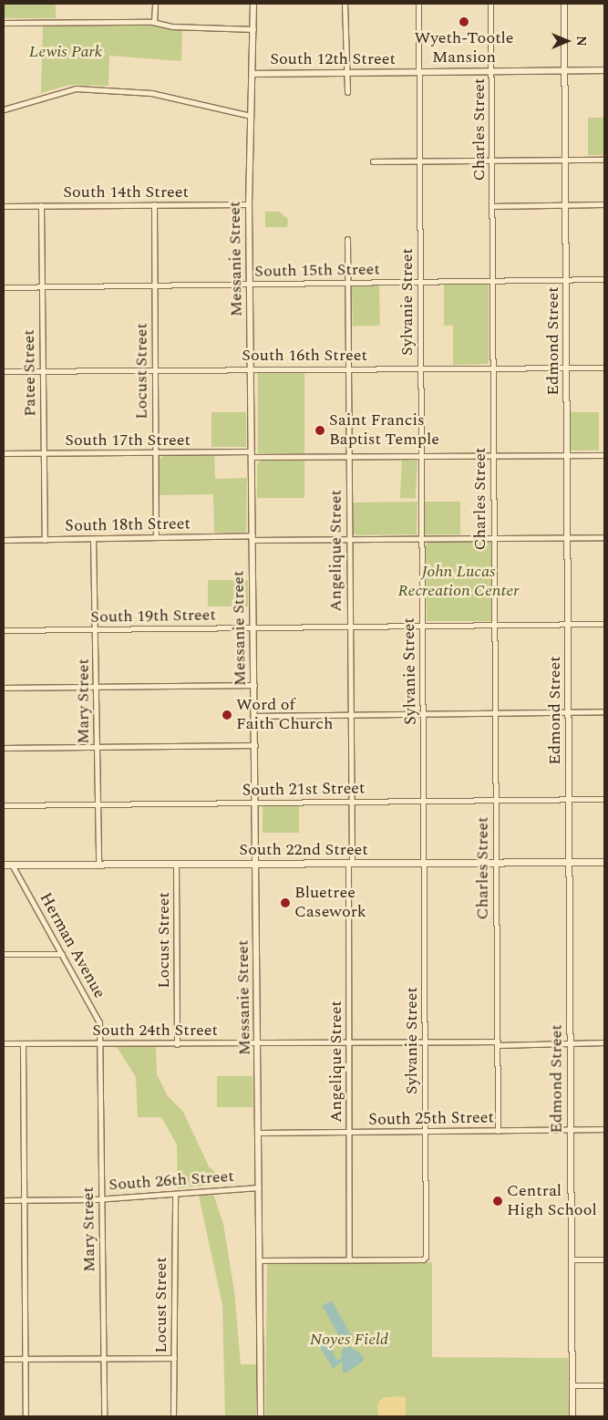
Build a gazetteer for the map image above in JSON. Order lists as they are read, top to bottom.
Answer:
{
  "streets": {
    "main road": ["South 22nd Street"],
    "street": [
      "South 12th Street",
      "Charles Street",
      "South 14th Street",
      "Messanie Street",
      "South 15th Street",
      "Sylvanie Street",
      "Edmond Street",
      "South 16th Street",
      "Locust Street",
      "Patee Street",
      "South 17th Street",
      "South 18th Street",
      "Angelique Street",
      "South 19th Street",
      "Mary Street",
      "South 21st Street",
      "Herman Avenue",
      "South 24th Street",
      "South 25th Street",
      "South 26th Street"
    ]
  },
  "crossings": [
    ["South 12th Street", "Charles Street"],
    ["South 12th Street", "Messanie Street"],
    ["South 12th Street", "Sylvanie Street"],
    ["South 12th Street", "Edmond Street"],
    ["Charles Street", "South 15th Street"],
    ["Charles Street", "South 16th Street"],
    ["Charles Street", "South 17th Street"],
    ["Charles Street", "South 18th Street"],
    ["Charles Street", "South 19th Street"],
    ["Charles Street", "South 21st Street"],
    ["Charles Street", "South 22nd Street"],
    ["Charles Street", "South 24th Street"],
    ["Charles Street", "South 25th Street"],
    ["South 14th Street", "Messanie Street"],
    ["South 14th Street", "Locust Street"],
    ["South 14th Street", "Patee Street"],
    ["Messanie Street", "South 15th Street"],
    ["Messanie Street", "South 16th Street"],
    ["Messanie Street", "South 17th Street"],
    ["Messanie Street", "South 18th Street"],
    ["Messanie Street", "South 19th Street"],
    ["Messanie Street", "South 21st Street"],
    ["Messanie Street", "South 22nd Street"],
    ["Messanie Street", "South 24th Street"],
    ["Messanie Street", "South 25th Street"],
    ["Messanie Street", "South 26th Street"],
    ["South 15th Street", "Sylvanie Street"],
    ["South 15th Street", "Edmond Street"],
    ["South 15th Street", "Locust Street"],
    ["South 15th Street", "Patee Street"],
    ["South 15th Street", "Angelique Street"],
    ["Sylvanie Street", "South 16th Street"],
    ["Sylvanie Street", "South 17th Street"],
    ["Sylvanie Street", "South 18th Street"],
    ["Sylvanie Street", "Angelique Street"],
    ["Sylvanie Street", "South 19th Street"],
    ["Sylvanie Street", "South 21st Street"],
    ["Sylvanie Street", "South 22nd Street"],
    ["Sylvanie Street", "South 24th Street"],
    ["Sylvanie Street", "South 25th Street"],
    ["Edmond Street", "South 16th Street"],
    ["Edmond Street", "South 17th Street"],
    ["Edmond Street", "South 18th Street"],
    ["Edmond Street", "South 19th Street"],
    ["Edmond Street", "South 21st Street"],
    ["Edmond Street", "South 22nd Street"],
    ["Edmond Street", "South 24th Street"],
    ["Edmond Street", "South 25th Street"],
    ["South 16th Street", "Locust Street"],
    ["South 16th Street", "Patee Street"],
    ["South 16th Street", "Angelique Street"],
    ["Locust Street", "South 17th Street"],
    ["Locust Street", "South 18th Street"],
    ["Locust Street", "South 22nd Street"],
    ["Locust Street", "South 24th Street"],
    ["Locust Street", "South 26th Street"],
    ["Patee Street", "South 17th Street"],
    ["Patee Street", "South 18th Street"],
    ["South 17th Street", "Angelique Street"],
    ["South 18th Street", "Angelique Street"],
    ["South 18th Street", "Mary Street"],
    ["Angelique Street", "South 19th Street"],
    ["Angelique Street", "South 21st Street"],
    ["Angelique Street", "South 22nd Street"],
    ["Angelique Street", "South 24th Street"],
    ["Angelique Street", "South 25th Street"],
    ["South 19th Street", "Mary Street"],
    ["Mary Street", "South 21st Street"],
    ["Mary Street", "South 22nd Street"],
    ["Mary Street", "Herman Avenue"],
    ["Mary Street", "South 24th Street"],
    ["Mary Street", "South 26th Street"],
    ["South 22nd Street", "Herman Avenue"],
    ["Herman Avenue", "South 24th Street"]
  ],
  "parks": ["Lewis Park", "John Lucas Recreation Center", "Noyes Field"],
  "places": [
    "Wyeth-Tootle Mansion",
    "Saint Francis Baptist Temple",
    "Word of Faith Church",
    "Bluetree Casework",
    "Central High School"
  ],
  "north": "right"
}
